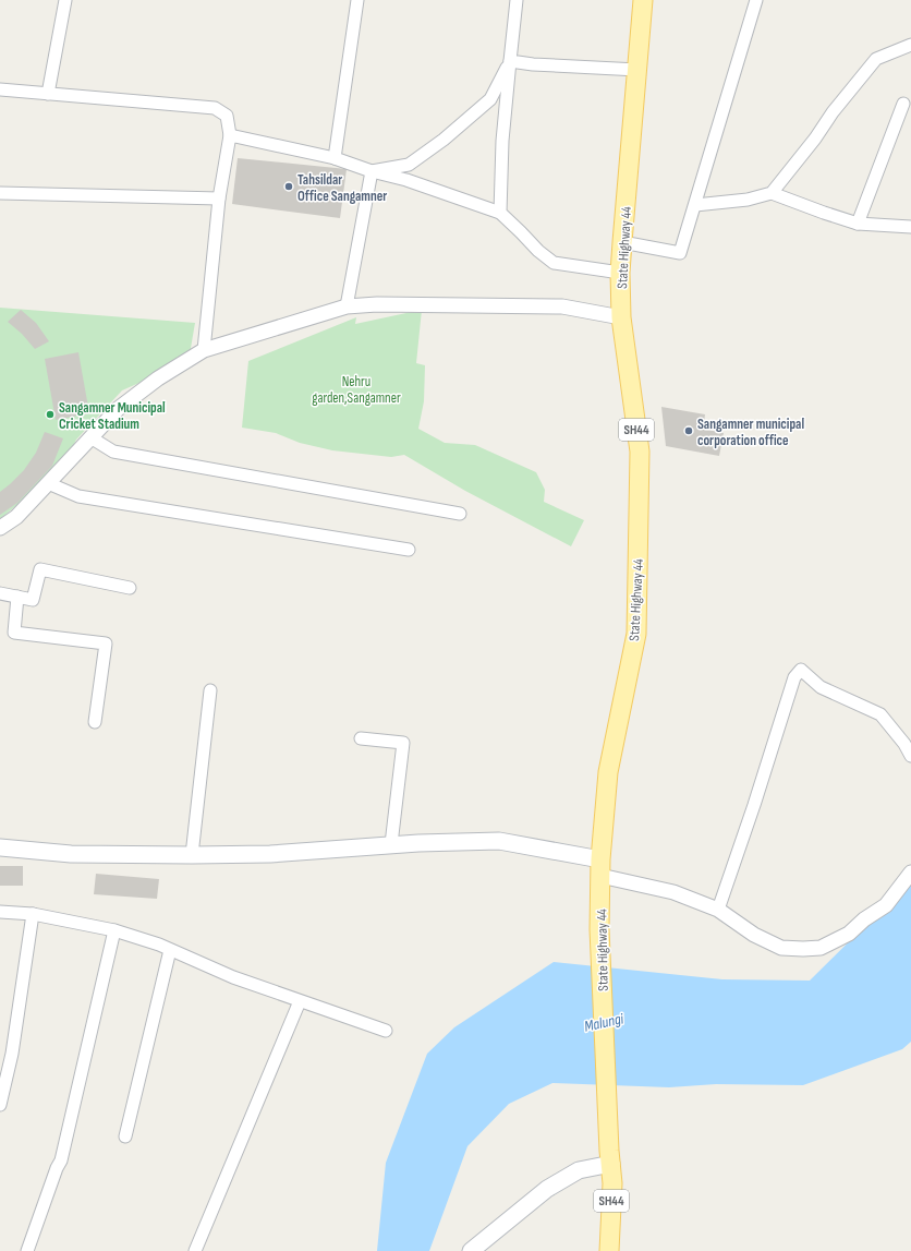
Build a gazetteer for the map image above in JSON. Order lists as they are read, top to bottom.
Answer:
{
  "streets": {
    "main road": ["State Highway 44", "SH44"]
  },
  "water": ["Malungi"],
  "parks": ["Nehru garden,Sangamner"],
  "places": ["Tahsildar Office Sangamner", "Sangamner Municipal Cricket Stadium", "Sangamner municipal corporation office"]
}
